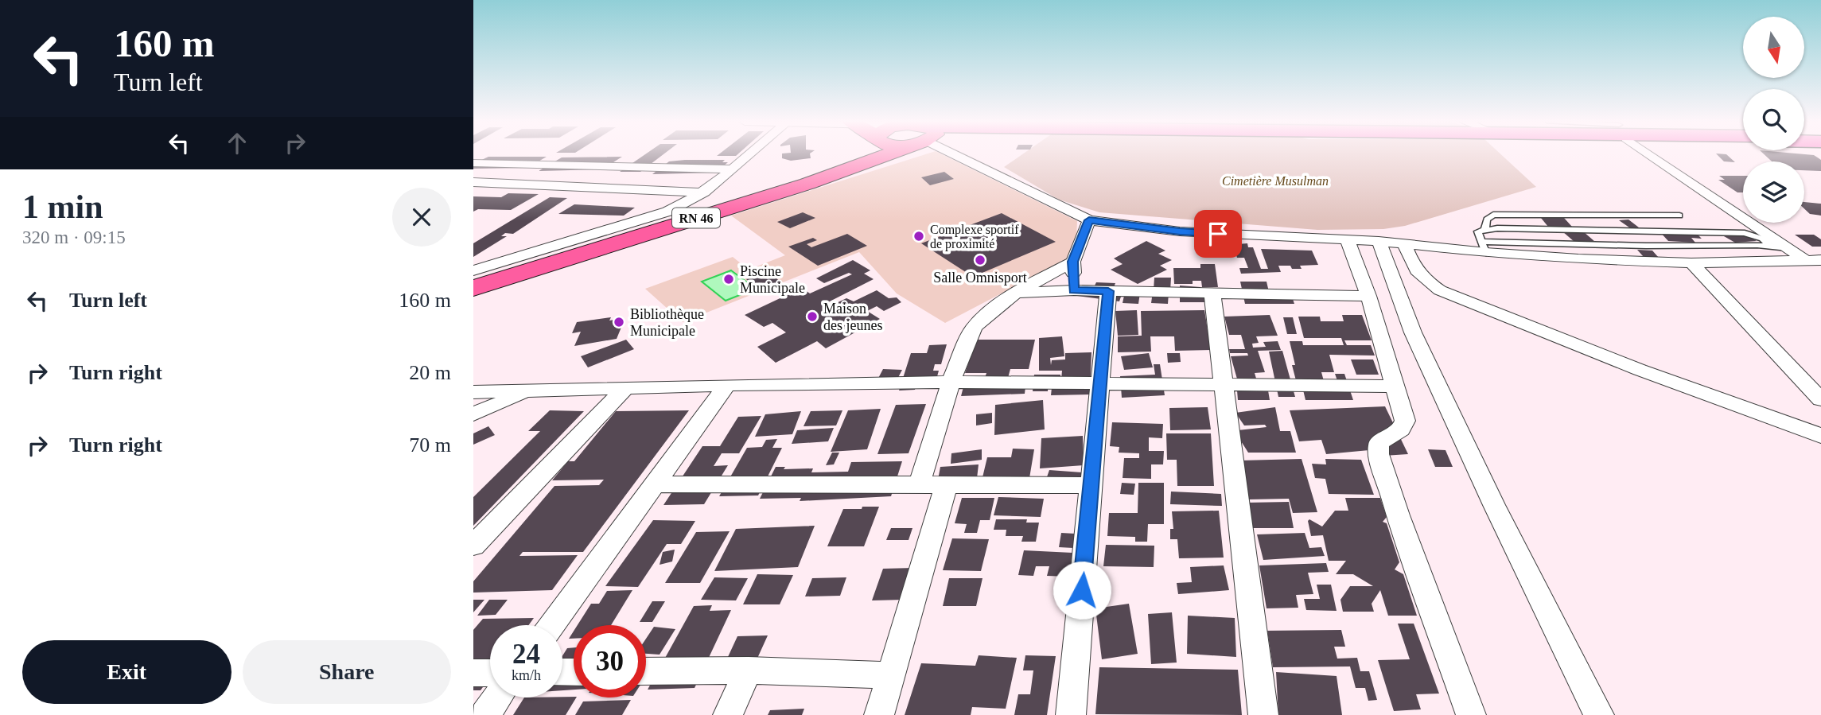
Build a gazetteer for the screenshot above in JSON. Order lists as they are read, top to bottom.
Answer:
{
  "streets": {
    "main road": ["RN 46"]
  },
  "parks": ["Cimetière Musulman"],
  "places": [
    "Complexe sportif de proximité",
    "Salle Omnisport",
    "Piscine Municipale",
    "Maison des jeunes",
    "Bibliothèque Municipale"
  ],
  "north": "bottom",
  "page": {
    "turn": ["160 m", "Turn left"],
    "heading": ["1 min", "320 m · 09:15"],
    "list": [
      {
        "name": "Turn left",
        "value": "160 m"
      },
      {
        "name": "Turn right",
        "value": "20 m"
      },
      {
        "name": "Turn right",
        "value": "70 m"
      }
    ],
    "speed": "24 km/h",
    "limit": "30",
    "buttons": ["Exit", "Share"]
  }
}
